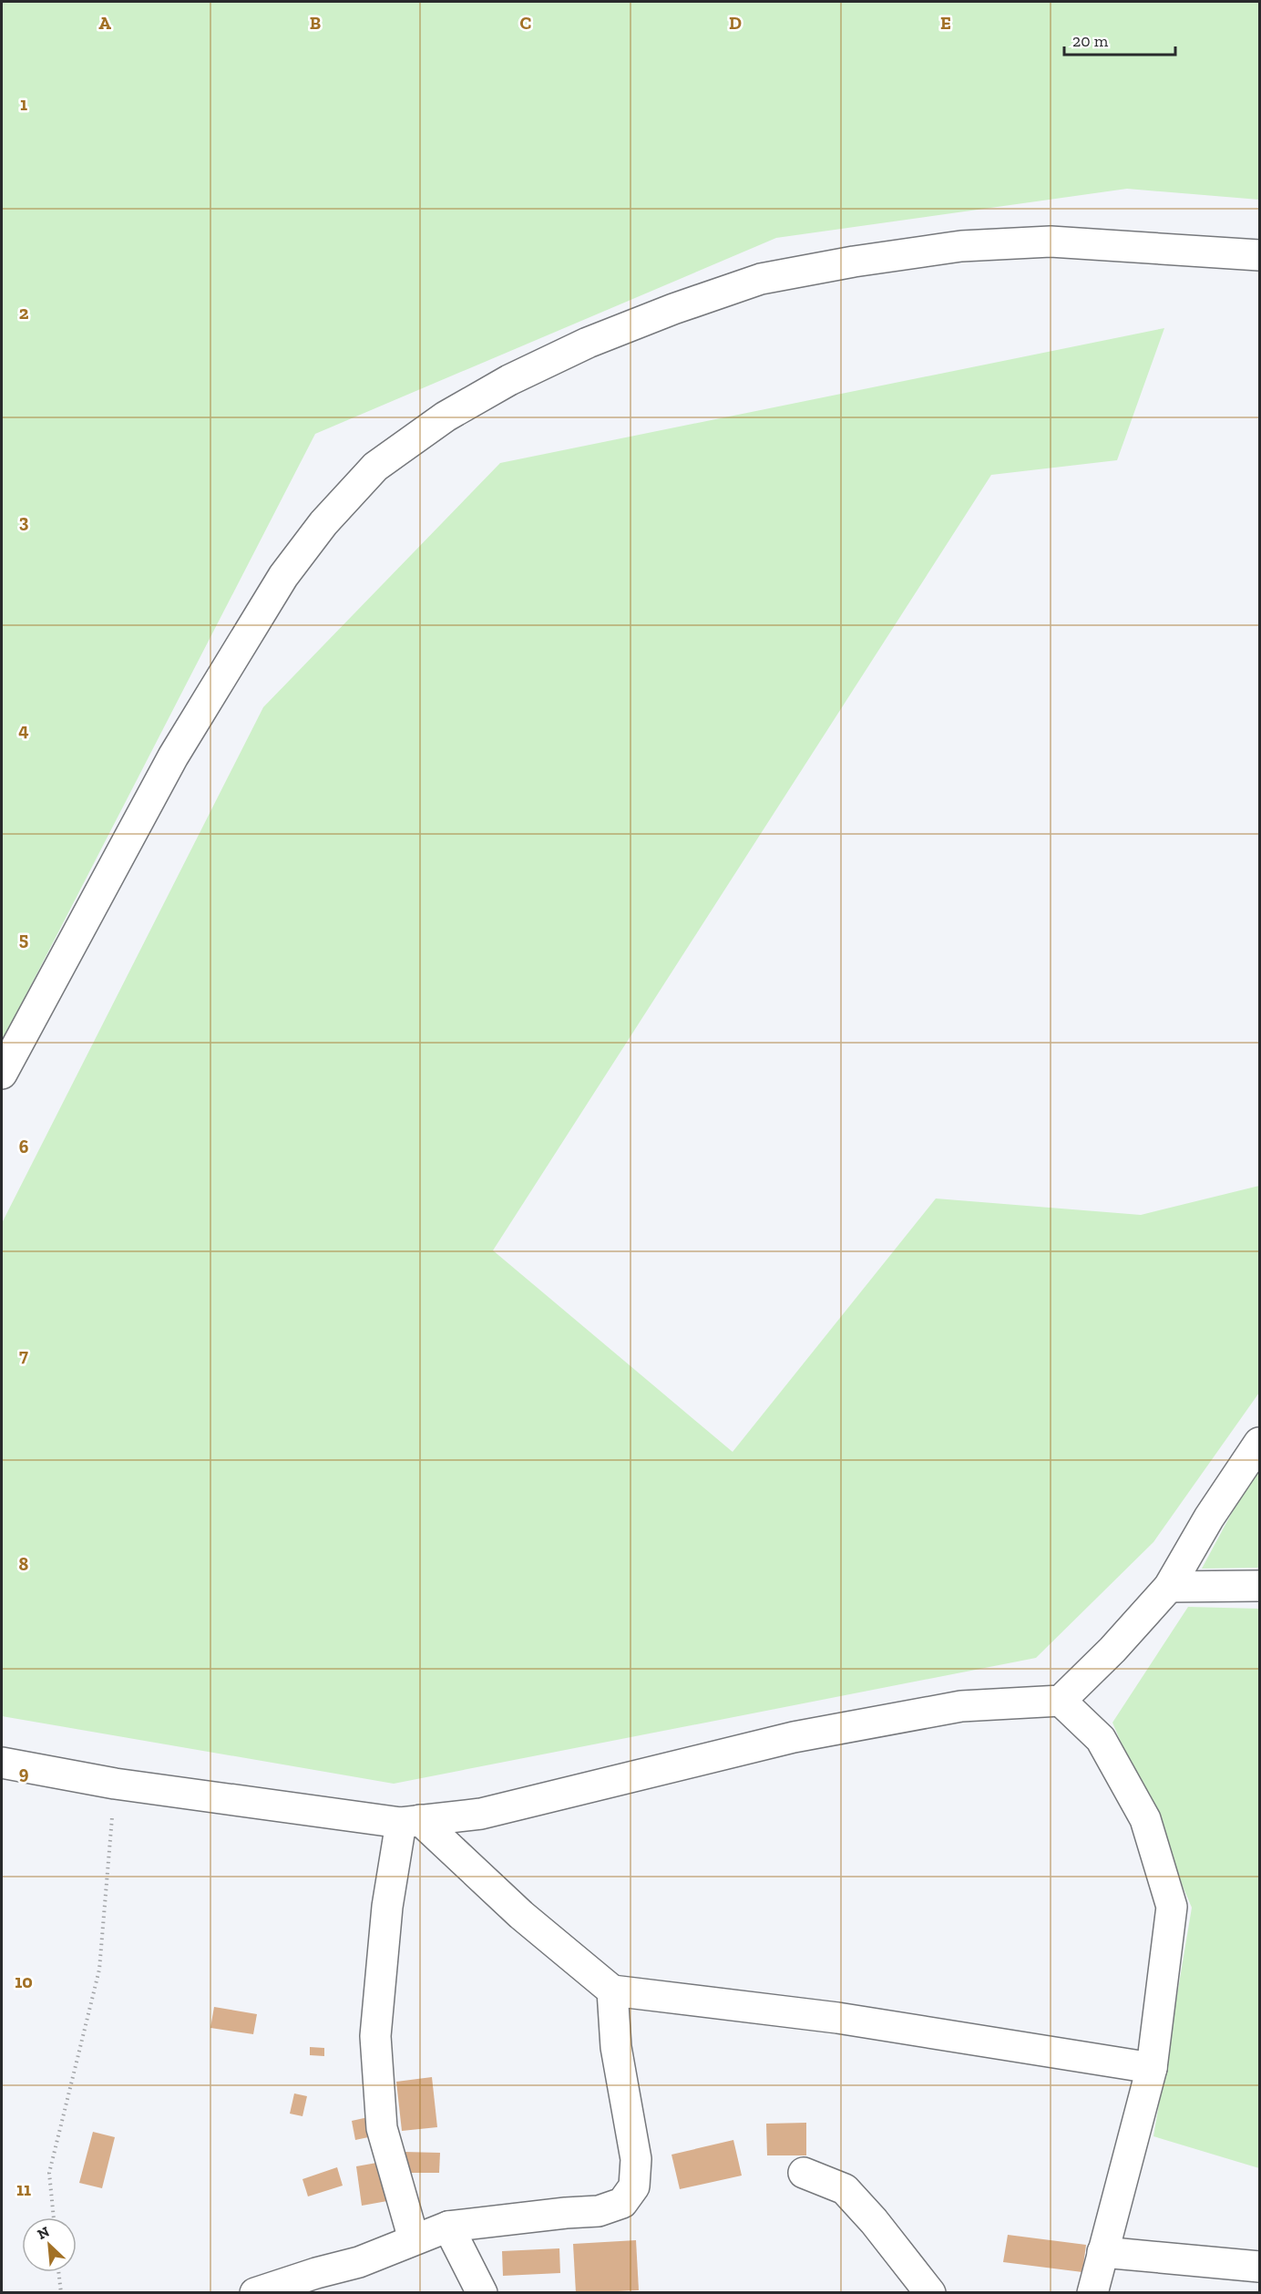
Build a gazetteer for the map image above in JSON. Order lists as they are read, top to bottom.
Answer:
{
  "scale_bar": "20 m",
  "north": "top left",
  "grid": {
    "columns": [
      "A",
      "B",
      "C",
      "D",
      "E"
    ],
    "rows": [
      "1",
      "2",
      "3",
      "4",
      "5",
      "6",
      "7",
      "8",
      "9",
      "10",
      "11"
    ]
  }
}
